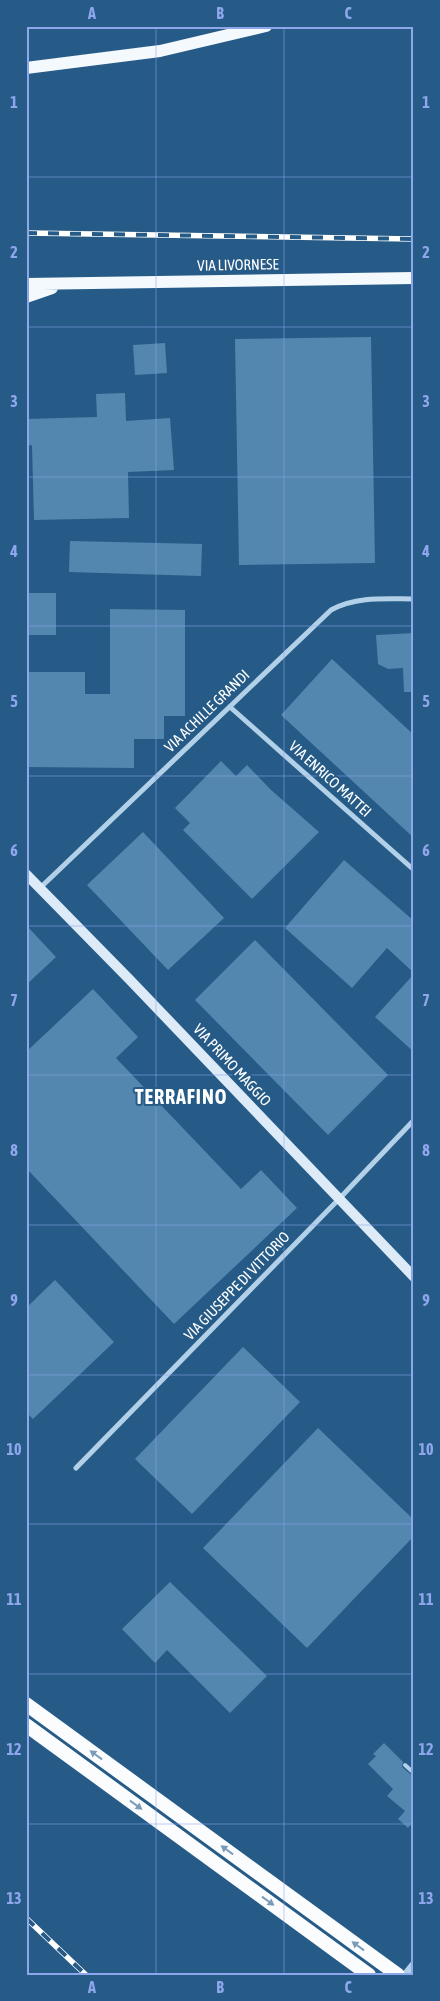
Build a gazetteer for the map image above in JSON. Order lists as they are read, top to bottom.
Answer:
{
  "streets": {
    "main road": ["VIA LIVORNESE", "VIA PRIMO MAGGIO"],
    "street": ["VIA ACHILLE GRANDI", "VIA ENRICO MATTEI", "VIA GIUSEPPE DI VITTORIO"]
  },
  "crossings": [
    ["VIA ACHILLE GRANDI", "VIA ENRICO MATTEI"],
    ["VIA ACHILLE GRANDI", "VIA PRIMO MAGGIO"],
    ["VIA PRIMO MAGGIO", "VIA GIUSEPPE DI VITTORIO"]
  ],
  "districts": ["TERRAFINO"],
  "grid": {
    "columns": ["A", "B", "C"],
    "rows": [
      "1",
      "2",
      "3",
      "4",
      "5",
      "6",
      "7",
      "8",
      "9",
      "10",
      "11",
      "12",
      "13"
    ]
  }
}
